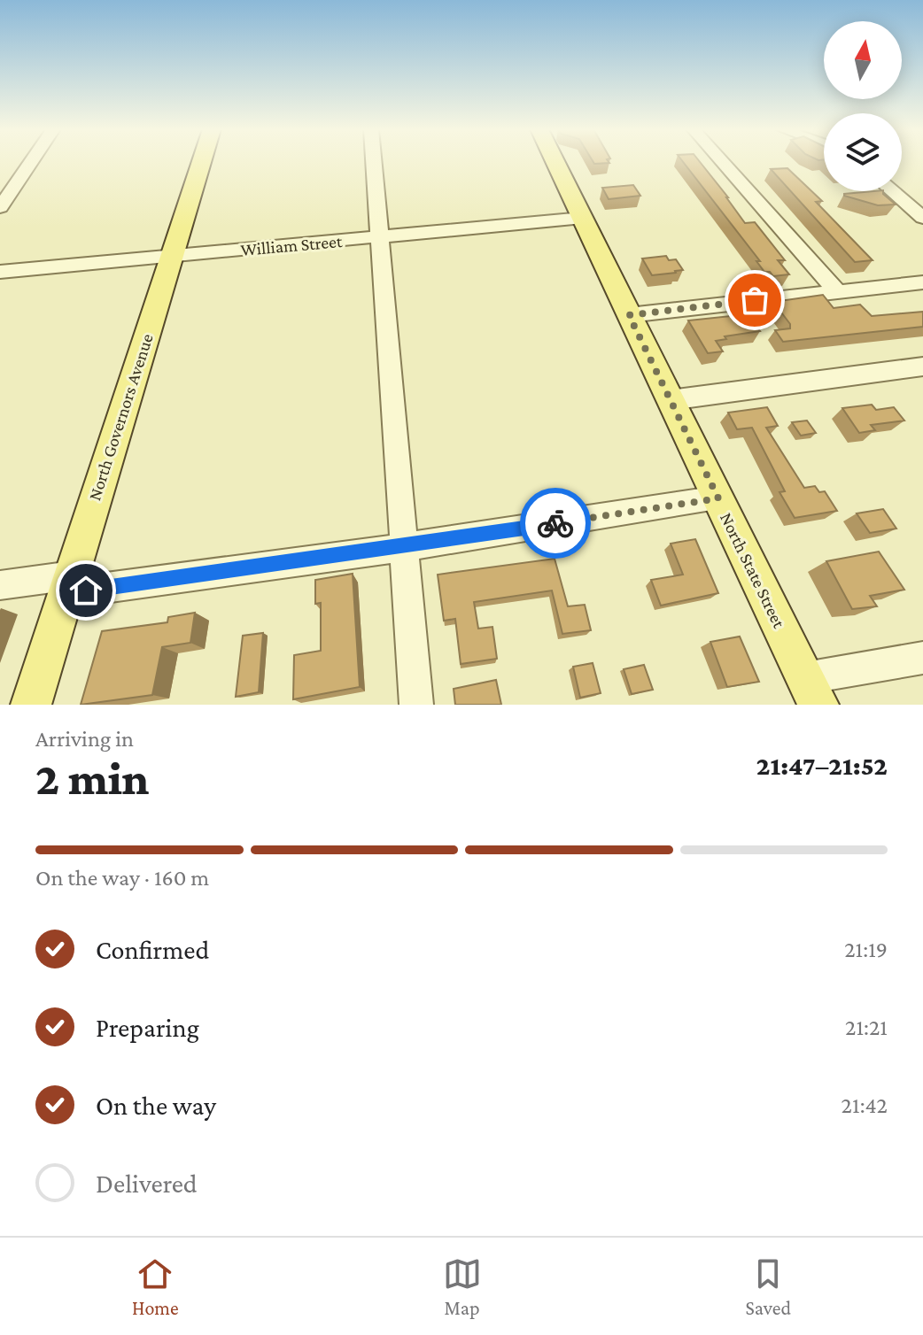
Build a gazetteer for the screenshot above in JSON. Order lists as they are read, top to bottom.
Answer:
{
  "streets": {
    "main road": ["North Governors Avenue", "North State Street"],
    "street": ["William Street"]
  },
  "crossings": [
    ["William Street", "North Governors Avenue"],
    ["William Street", "North State Street"]
  ],
  "north": "top",
  "page": {
    "heading": ["2 min", "Arriving in", "21:47–21:52"],
    "bar": "On the way · 160 m",
    "list": [
      ["Confirmed", "21:19"],
      ["Preparing", "21:21"],
      ["On the way", "21:42"],
      "Delivered"
    ],
    "tabs": ["Home", "Map", "Saved"]
  }
}
